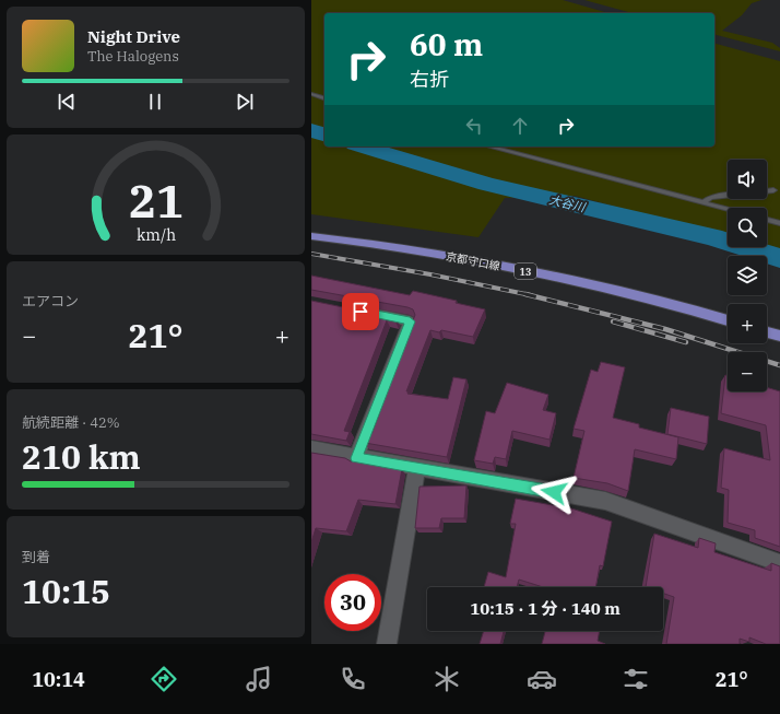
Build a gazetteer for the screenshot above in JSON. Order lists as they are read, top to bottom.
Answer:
{
  "streets": {
    "main road": ["京都守口線", "13"]
  },
  "water": ["大谷川"],
  "page": {
    "turn": ["60 m", "右折"],
    "song": ["Night Drive", "The Halogens"],
    "map_buttons": ["+", "−"],
    "tile": [
      "エアコン",
      ["航続距離 · 42%", "210 km"],
      ["到着", "10:15"]
    ],
    "heat": ["−", "21°", "+"],
    "limit": "30",
    "trip": "10:15 · 1 分 · 140 m",
    "tabs": ["10:14", "21°"],
    "gauge": ["21", "km/h"]
  }
}
